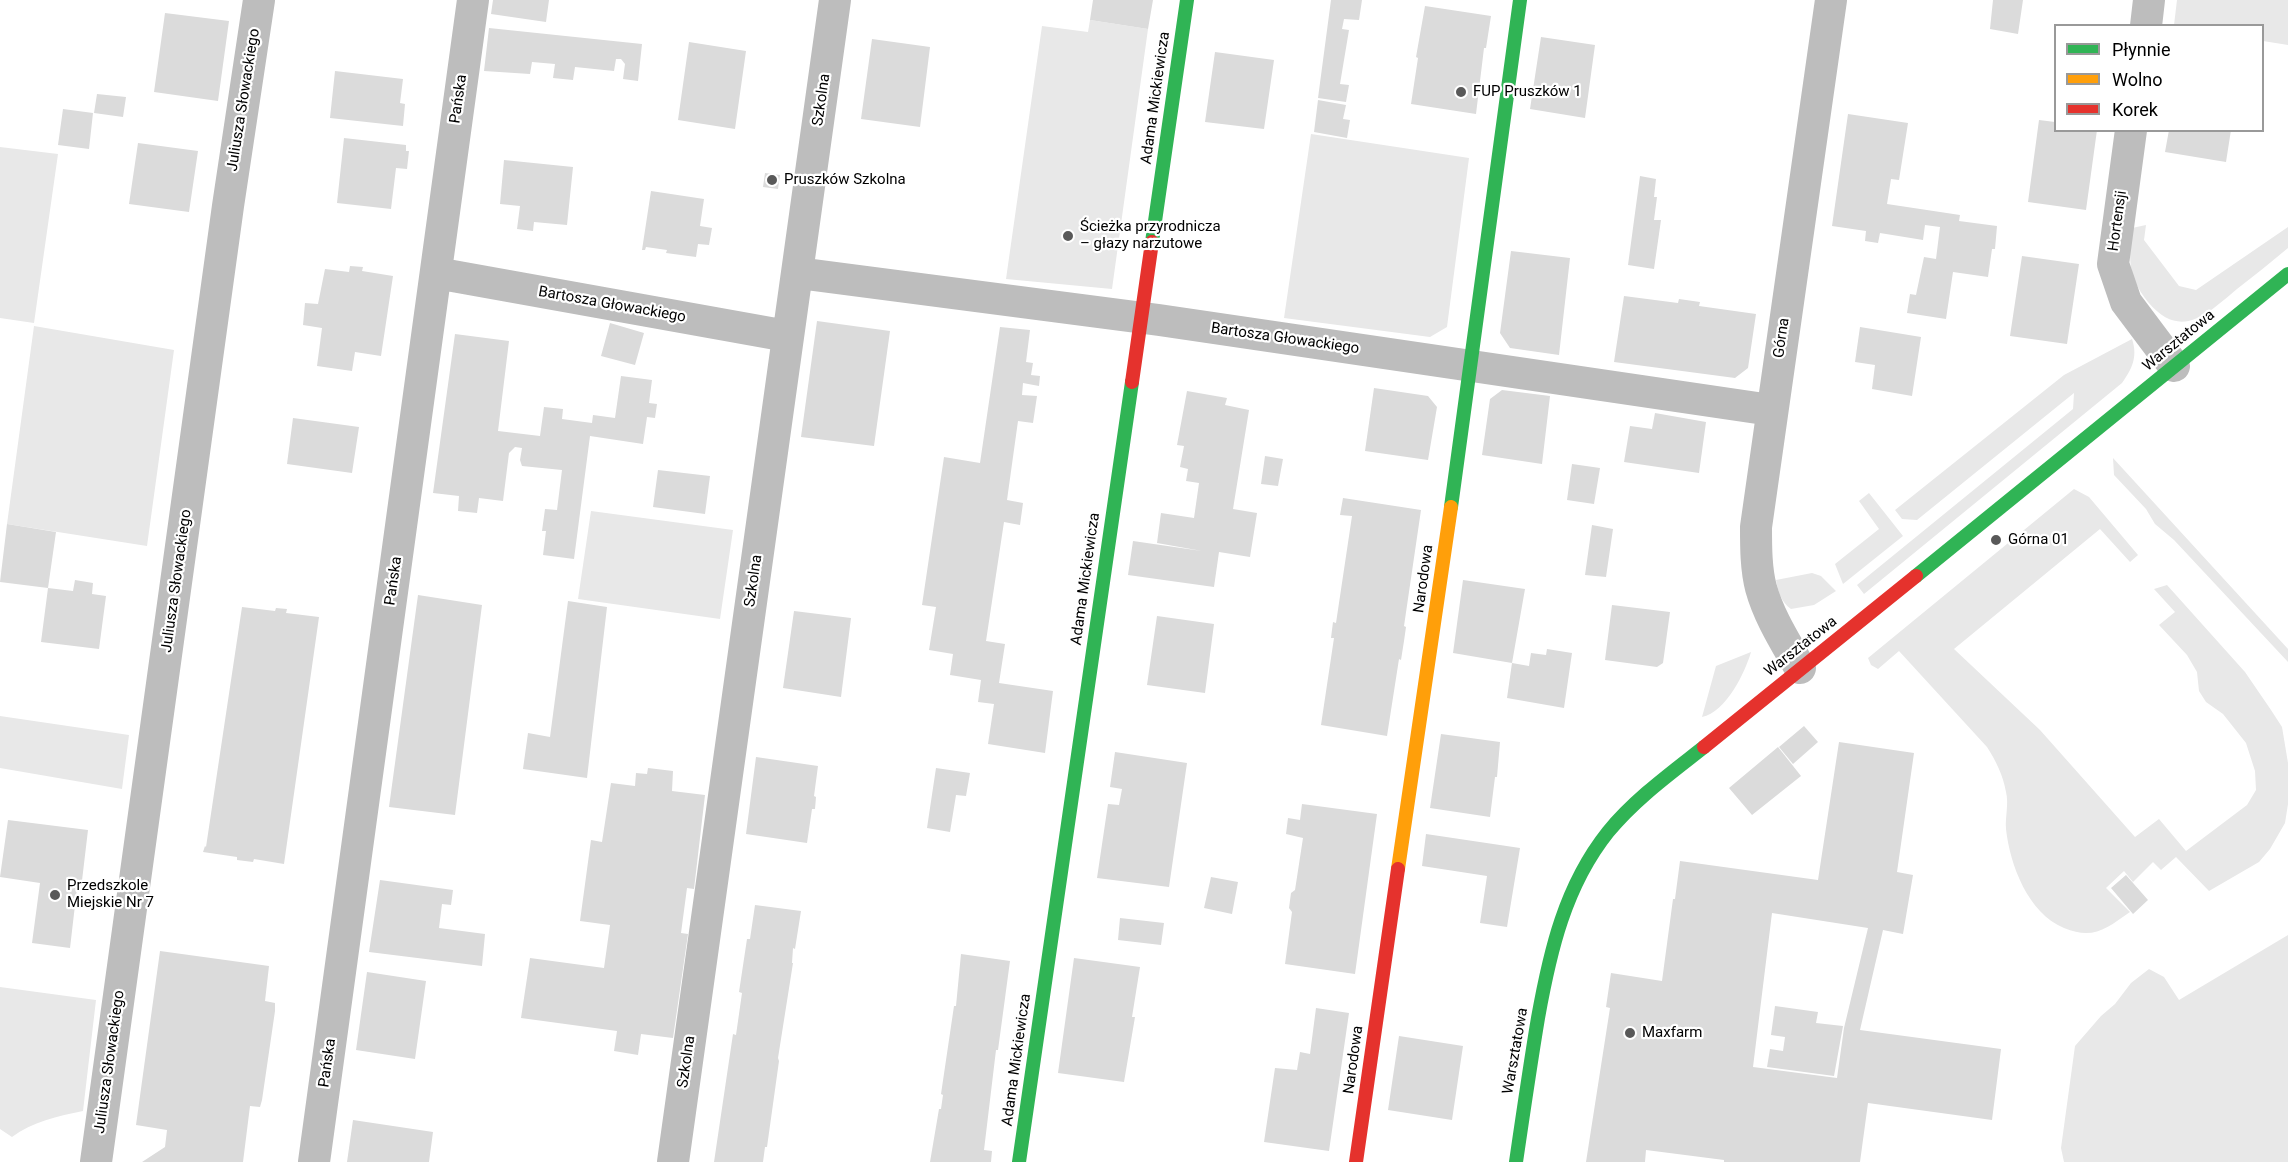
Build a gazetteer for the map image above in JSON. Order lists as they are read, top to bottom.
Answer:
{
  "streets": {
    "street": [
      "Adama Mickiewicza",
      "Pańska",
      "Juliusza Słowackiego",
      "Szkolna",
      "Hortensji",
      "Bartosza Głowackiego",
      "Górna",
      "Warsztatowa",
      "Narodowa"
    ]
  },
  "crossings": [
    ["Adama Mickiewicza", "Bartosza Głowackiego"],
    ["Pańska", "Bartosza Głowackiego"],
    ["Szkolna", "Bartosza Głowackiego"],
    ["Hortensji", "Warsztatowa"],
    ["Bartosza Głowackiego", "Górna"],
    ["Bartosza Głowackiego", "Narodowa"],
    ["Górna", "Warsztatowa"]
  ],
  "places": [
    "FUP Pruszków 1",
    "Pruszków Szkolna",
    "Ścieżka przyrodnicza – głazy narzutowe",
    "Górna 01",
    "Przedszkole Miejskie Nr 7",
    "Maxfarm"
  ],
  "legend": ["Płynnie", "Wolno", "Korek"]
}
